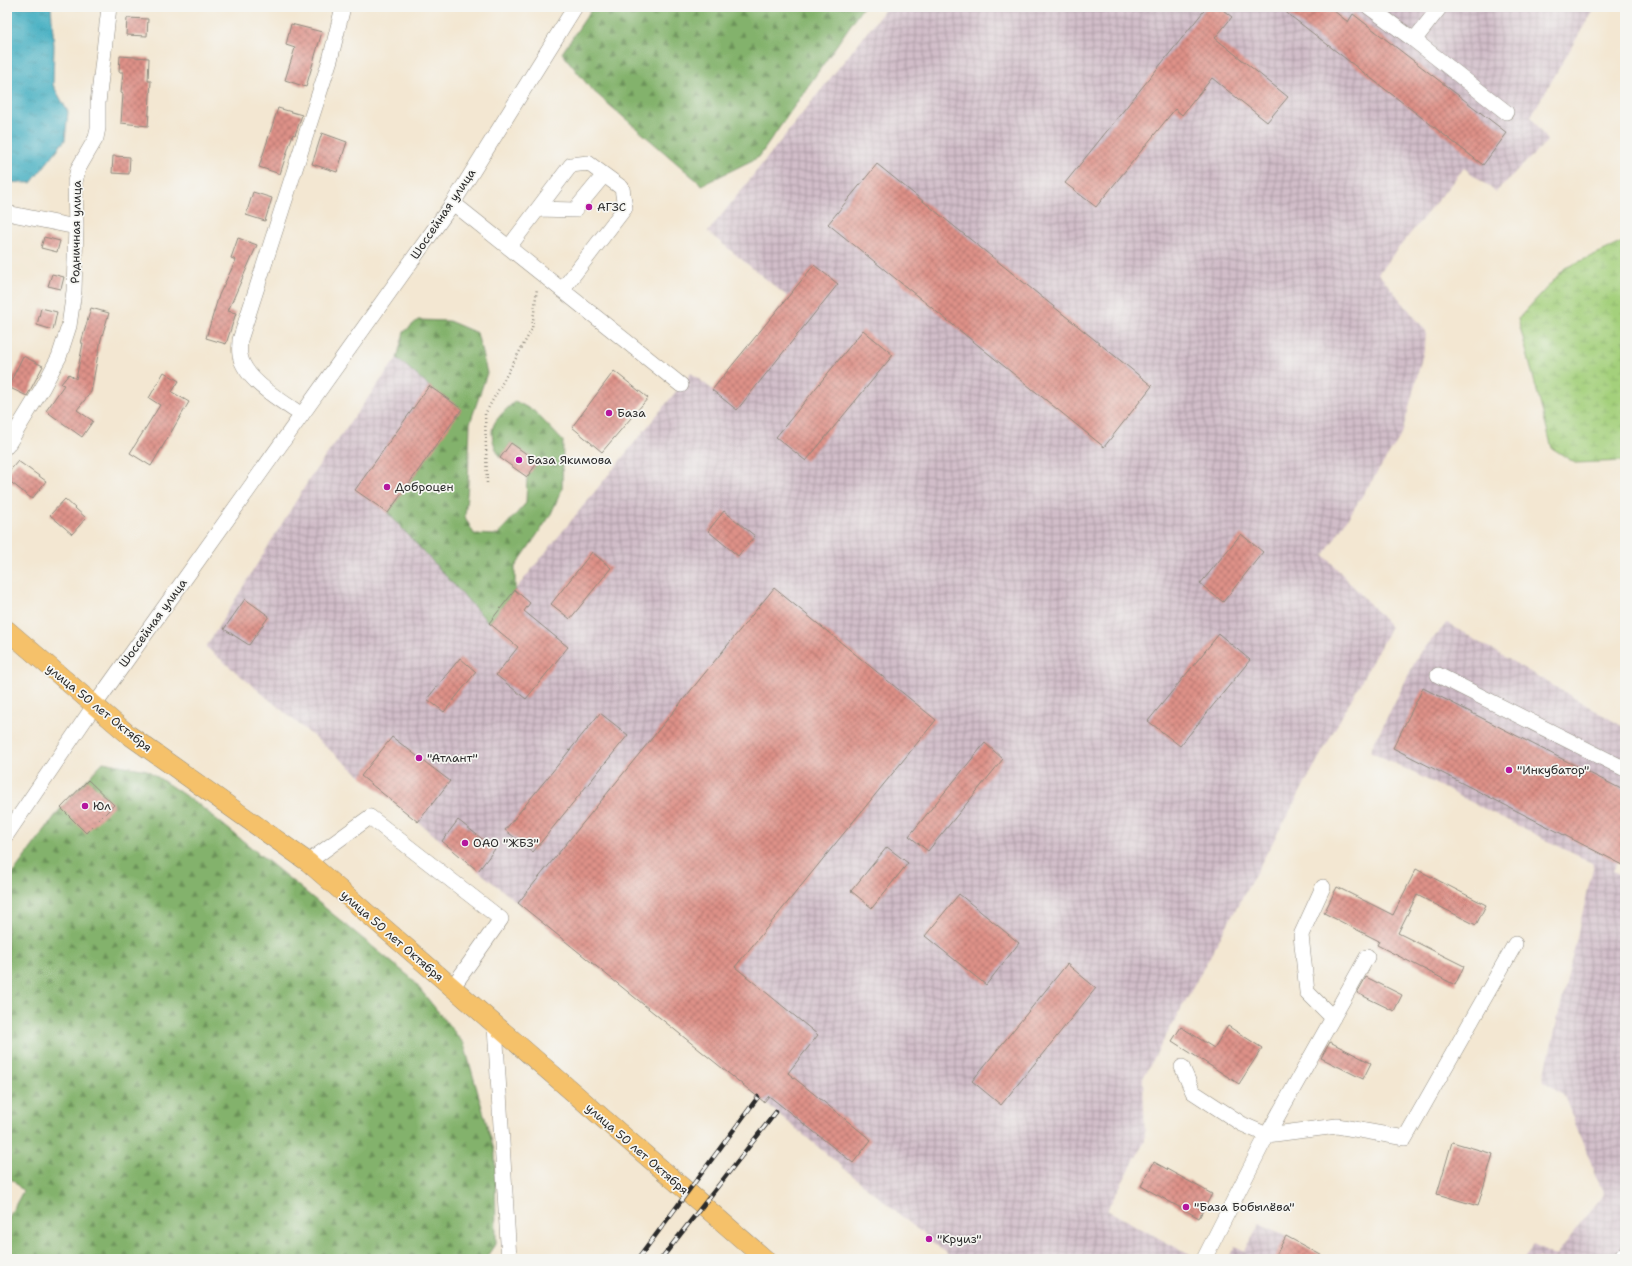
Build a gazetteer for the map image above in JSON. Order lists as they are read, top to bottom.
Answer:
{
  "streets": {
    "main road": ["улица 50 лет Октября"],
    "street": ["Шоссейная улица", "Родничная улица"]
  },
  "crossings": [
    ["Шоссейная улица", "улица 50 лет Октября"]
  ],
  "places": [
    "АГЗС",
    "База",
    "База Якимова",
    "Доброцен",
    "\"Атлант\"",
    "\"Инкубатор\"",
    "Юл",
    "ОАО \"ЖБЗ\"",
    "\"База Бобылёва\"",
    "\"Круиз\""
  ]
}
